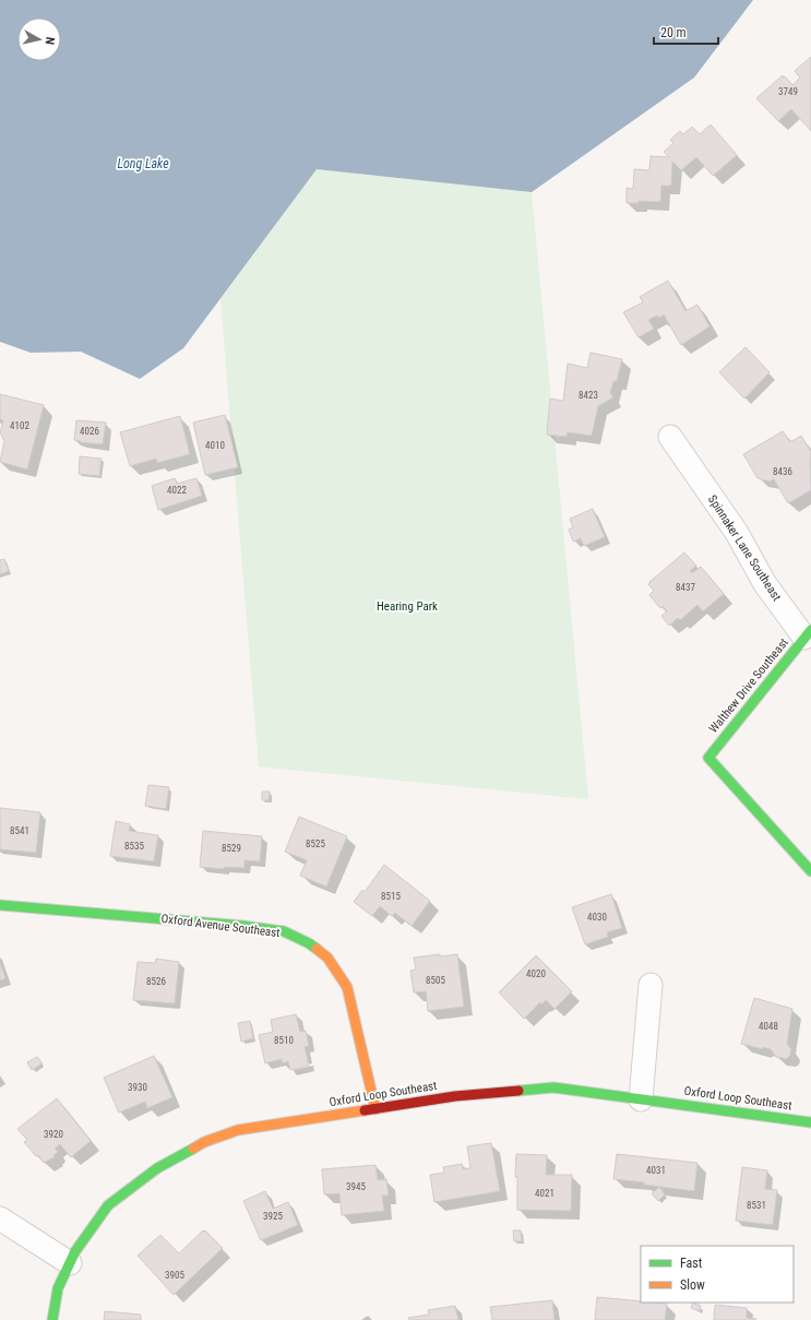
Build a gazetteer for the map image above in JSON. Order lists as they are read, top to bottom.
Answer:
{
  "streets": {
    "street": [
      "Spinnaker Lane Southeast",
      "Walthew Drive Southeast",
      "Oxford Avenue Southeast",
      "Oxford Loop Southeast"
    ]
  },
  "crossings": [
    ["Spinnaker Lane Southeast", "Walthew Drive Southeast"],
    ["Oxford Avenue Southeast", "Oxford Loop Southeast"]
  ],
  "water": ["Long Lake"],
  "parks": ["Hearing Park"],
  "house_numbers": [
    "3749",
    "8423",
    "4102",
    "4026",
    "4010",
    "8436",
    "4022",
    "8437",
    "8541",
    "8525",
    "8535",
    "8529",
    "8515",
    "4030",
    "4020",
    "8505",
    "8526",
    "4048",
    "8510",
    "3930",
    "3920",
    "4031",
    "3945",
    "4021",
    "8531",
    "3925",
    "3905"
  ],
  "legend": ["Fast", "Slow"],
  "scale_bar": "20 m",
  "north": "right"
}
